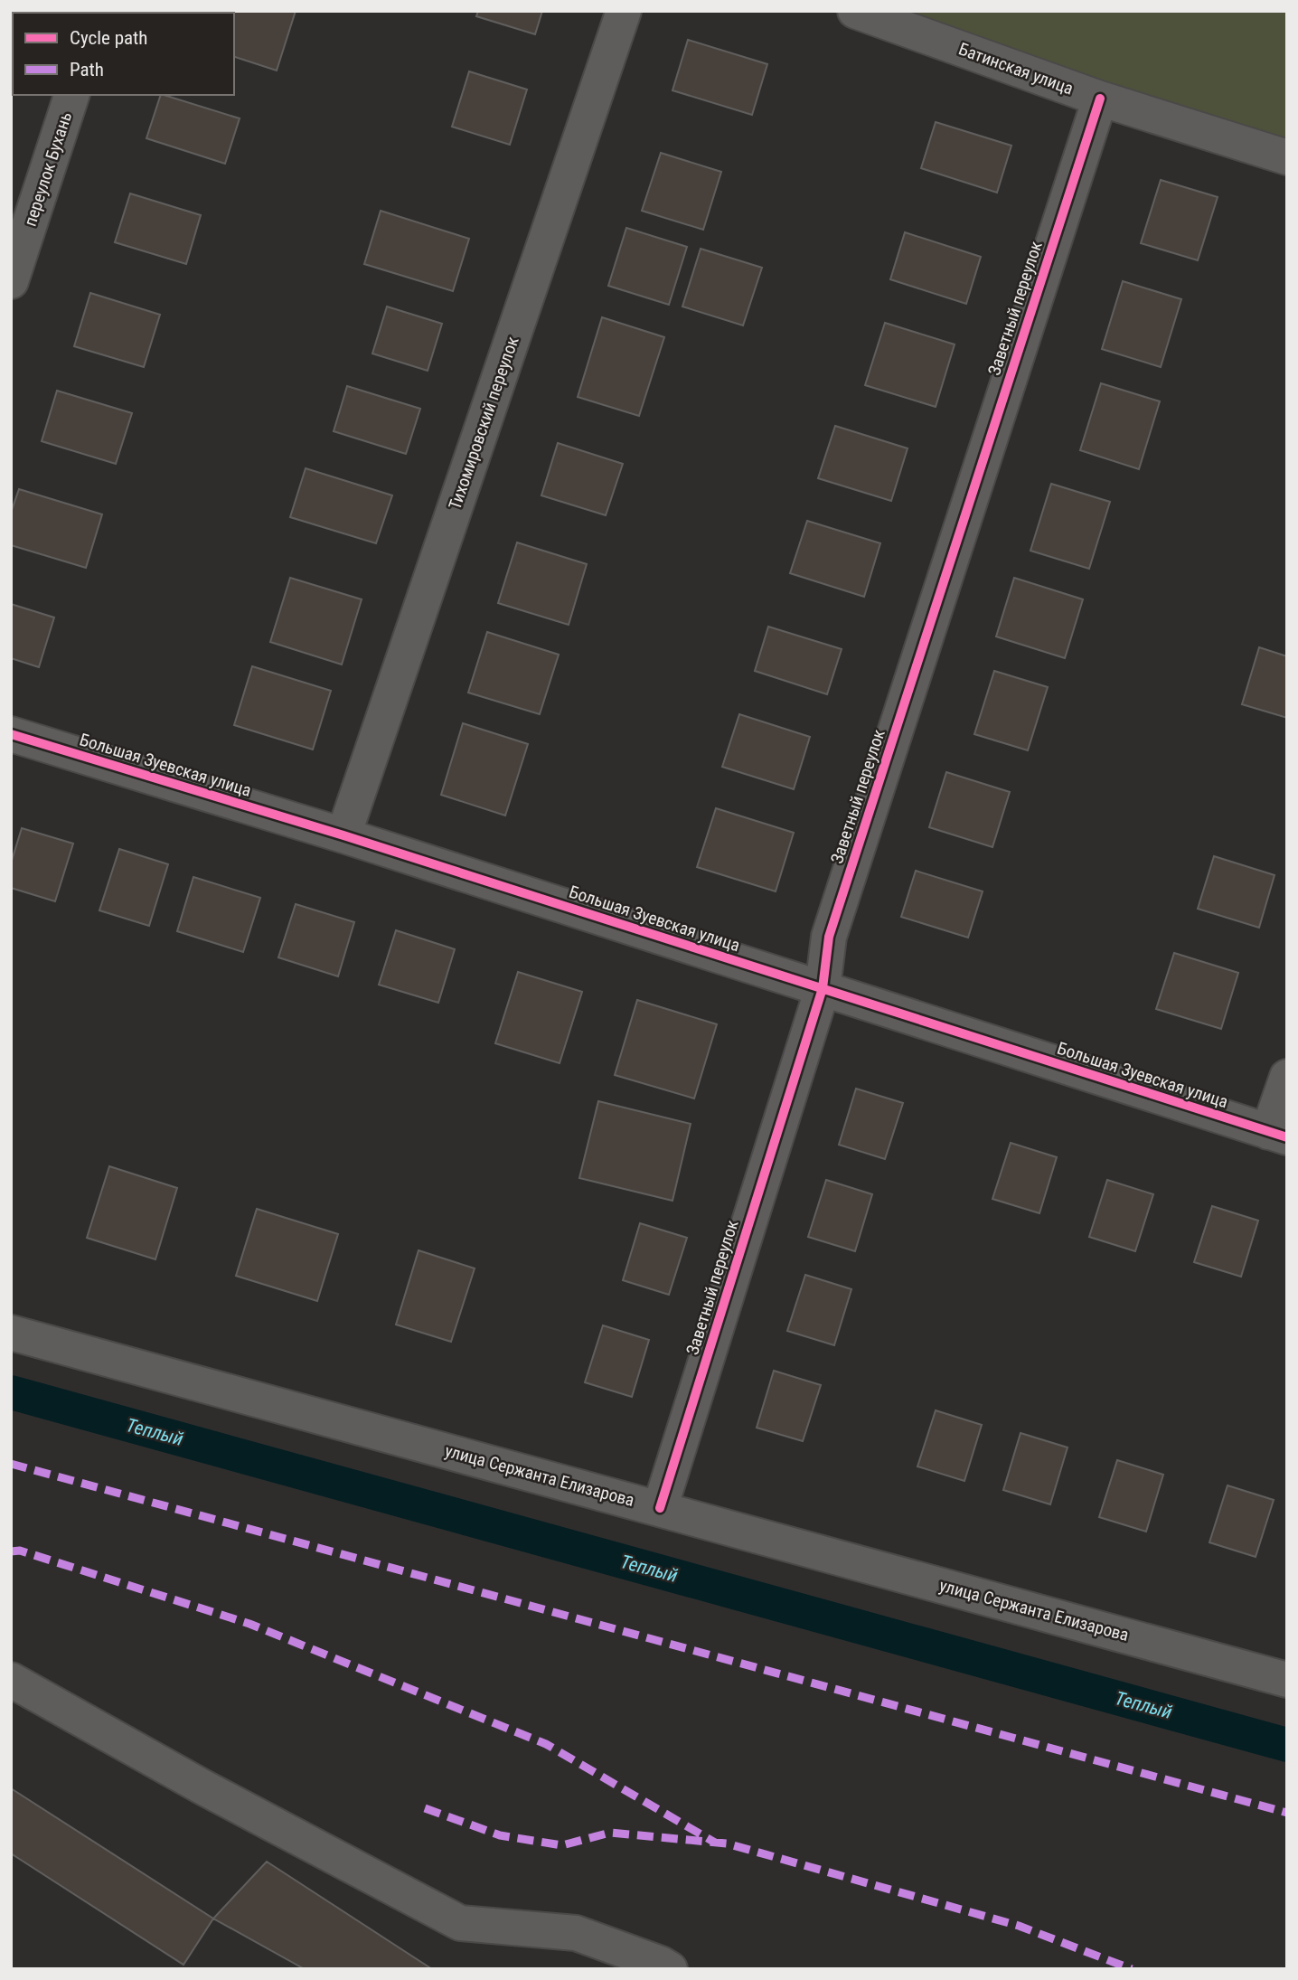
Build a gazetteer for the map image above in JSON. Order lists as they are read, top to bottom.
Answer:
{
  "streets": {
    "street": [
      "Батинская улица",
      "переулок Бухань",
      "Заветный переулок",
      "Тихомировский переулок",
      "Большая Зуевская улица",
      "улица Сержанта Елизарова"
    ]
  },
  "crossings": [
    ["Батинская улица", "Заветный переулок"],
    ["Заветный переулок", "Большая Зуевская улица"],
    ["Заветный переулок", "улица Сержанта Елизарова"],
    ["Тихомировский переулок", "Большая Зуевская улица"]
  ],
  "water": ["Теплый"],
  "legend": ["Cycle path", "Path"]
}
